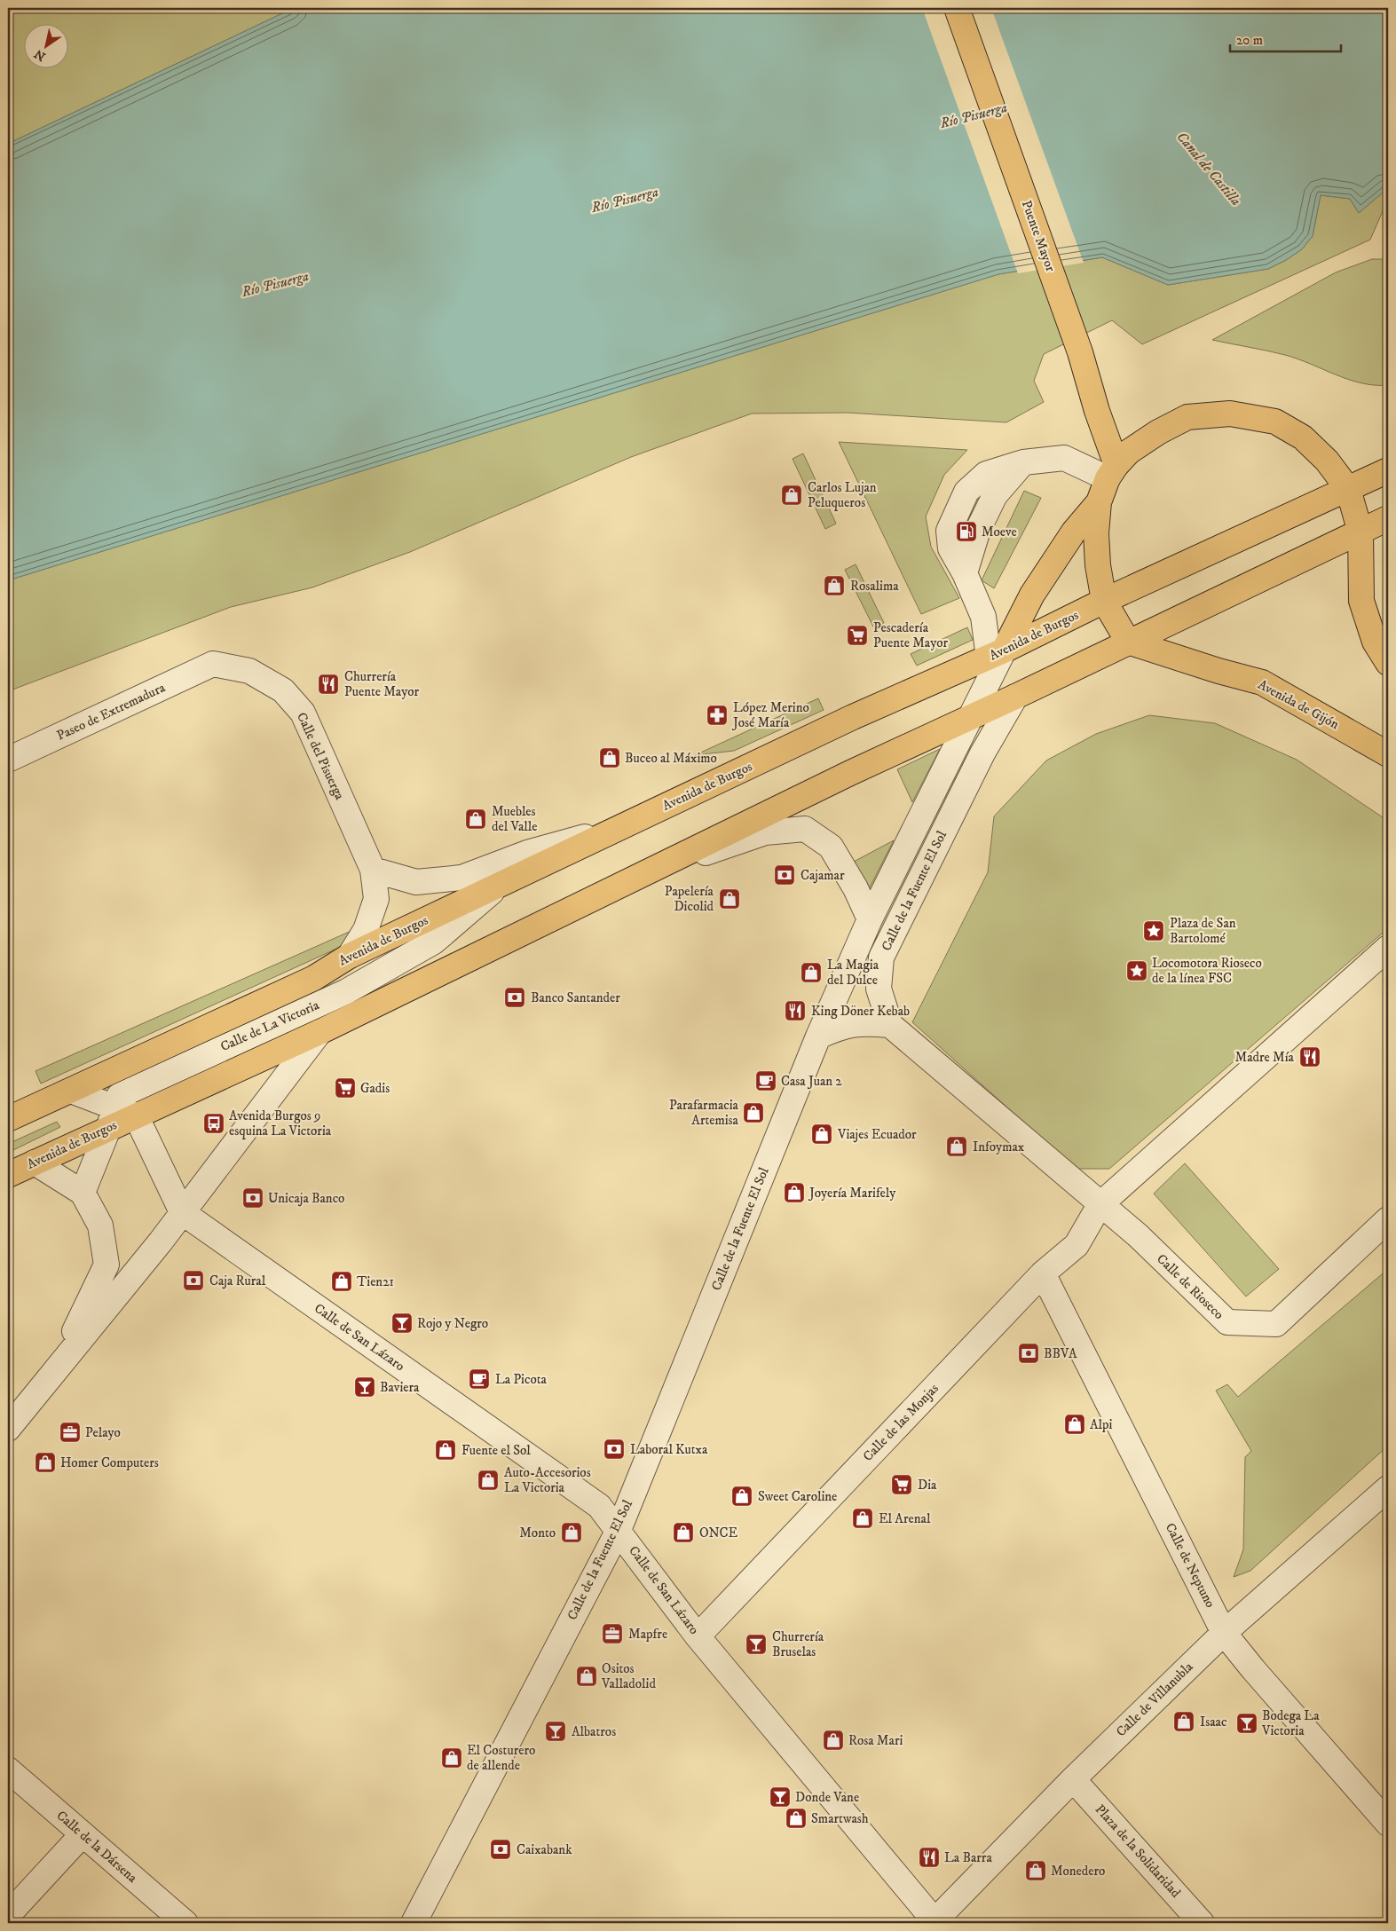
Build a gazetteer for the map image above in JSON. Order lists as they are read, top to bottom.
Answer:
{
  "streets": {
    "main road": ["Puente Mayor", "Avenida de Burgos", "Avenida de Gijón"],
    "street": [
      "Paseo de Extremadura",
      "Calle del Pisuerga",
      "Calle de la Fuente El Sol",
      "Calle de La Victoria",
      "Calle de Rioseco",
      "Calle de San Lázaro",
      "Calle de las Monjas",
      "Calle de Neptuno",
      "Calle de Villanubla",
      "Calle de la Dársena",
      "Plaza de la Solidaridad"
    ]
  },
  "crossings": [
    ["Avenida de Burgos", "Avenida de Gijón"],
    ["Avenida de Burgos", "Calle del Pisuerga"],
    ["Avenida de Burgos", "Calle de la Fuente El Sol"],
    ["Avenida de Burgos", "Calle de La Victoria"],
    ["Avenida de Burgos", "Calle de San Lázaro"],
    ["Paseo de Extremadura", "Calle del Pisuerga"],
    ["Calle de la Fuente El Sol", "Calle de San Lázaro"],
    ["Calle de La Victoria", "Calle de San Lázaro"],
    ["Calle de Rioseco", "Calle de las Monjas"],
    ["Calle de San Lázaro", "Calle de las Monjas"],
    ["Calle de San Lázaro", "Calle de Villanubla"],
    ["Calle de las Monjas", "Calle de Neptuno"],
    ["Calle de Neptuno", "Calle de Villanubla"],
    ["Calle de Villanubla", "Plaza de la Solidaridad"]
  ],
  "water": ["Río Pisuerga", "Canal de Castilla"],
  "places": {
    "shop": [
      "Carlos Lujan Peluqueros",
      "Rosalima",
      "Buceo al Máximo",
      "Muebles del Valle",
      "Papelería Dicolid",
      "La Magia del Dulce",
      "Parafarmacia Artemisa",
      "Viajes Ecuador",
      "Infoymax",
      "Joyería Marifely",
      "Tien21",
      "Alpi",
      "Fuente el Sol",
      "Homer Computers",
      "Auto-Accesorios La Victoria",
      "Sweet Caroline",
      "El Arenal",
      "Monto",
      "ONCE",
      "Ositos Valladolid",
      "Isaac",
      "Rosa Mari",
      "El Costurero de allende",
      "Smartwash",
      "Monedero"
    ],
    "fuel station": ["Moeve"],
    "supermarket": ["Pescadería Puente Mayor", "Gadis", "Dia"],
    "restaurant": [
      "Churrería Puente Mayor",
      "King Döner Kebab",
      "Madre Mía",
      "La Barra"
    ],
    "pharmacy": ["López Merino José María"],
    "bank": [
      "Cajamar",
      "Banco Santander",
      "Unicaja Banco",
      "Caja Rural",
      "BBVA",
      "Laboral Kutxa",
      "Caixabank"
    ],
    "place": ["Plaza de San Bartolomé", "Locomotora Rioseco de la línea FSC"],
    "cafe": ["Casa Juan 2", "La Picota"],
    "bus stop": ["Avenida Burgos 9 esquina La Victoria"],
    "bar": [
      "Rojo y Negro",
      "Baviera",
      "Churrería Bruselas",
      "Bodega La Victoria",
      "Albatros",
      "Donde Vane"
    ],
    "office": ["Pelayo", "Mapfre"]
  },
  "scale_bar": "20 m",
  "north": "bottom left"
}
